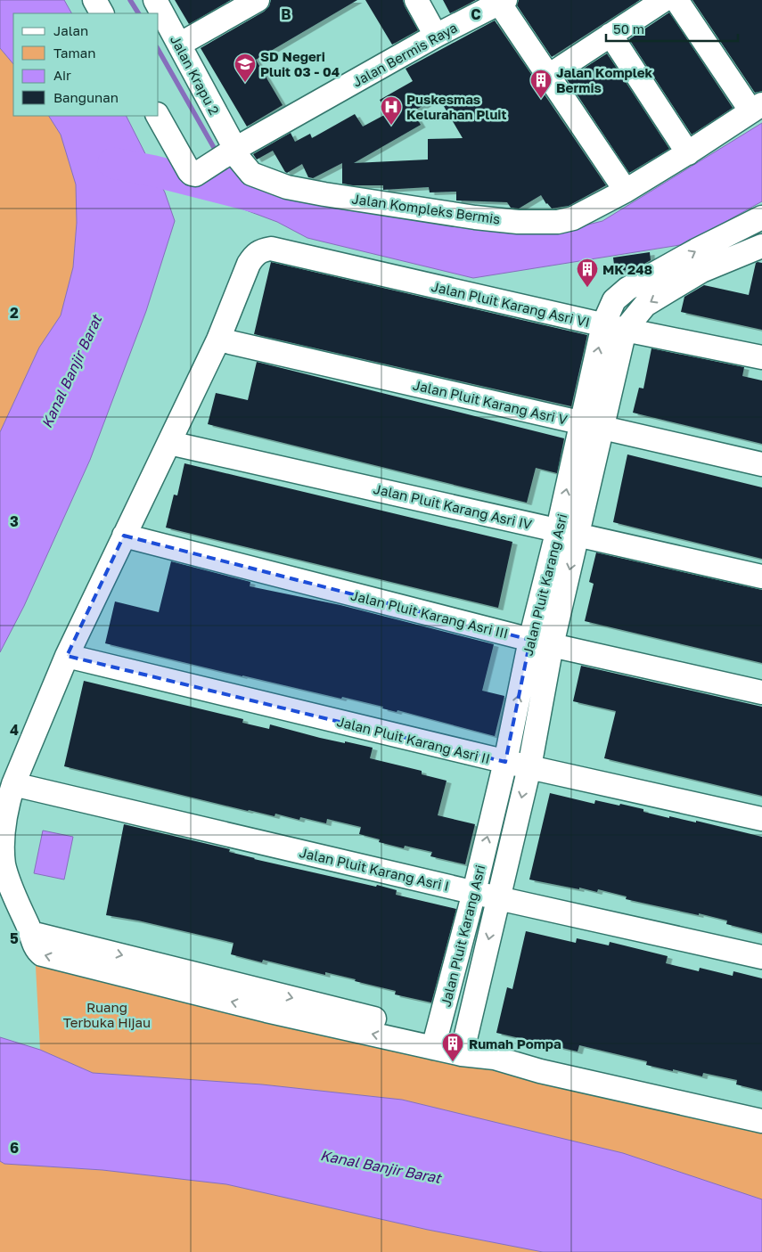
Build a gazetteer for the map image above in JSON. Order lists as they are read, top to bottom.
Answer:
{
  "streets": {
    "street": [
      "Jalan Bermis Raya",
      "Jalan Krapu 2",
      "Jalan Kompleks Bermis",
      "Jalan Pluit Karang Asri VI",
      "Jalan Pluit Karang Asri V",
      "Jalan Pluit Karang Asri IV",
      "Jalan Pluit Karang Asri",
      "Jalan Pluit Karang Asri III",
      "Jalan Pluit Karang Asri II",
      "Jalan Pluit Karang Asri I"
    ]
  },
  "crossings": [
    ["Jalan Bermis Raya", "Jalan Krapu 2"],
    ["Jalan Bermis Raya", "Jalan Kompleks Bermis"],
    ["Jalan Krapu 2", "Jalan Kompleks Bermis"],
    ["Jalan Pluit Karang Asri VI", "Jalan Pluit Karang Asri V"],
    ["Jalan Pluit Karang Asri VI", "Jalan Pluit Karang Asri"],
    ["Jalan Pluit Karang Asri V", "Jalan Pluit Karang Asri"],
    ["Jalan Pluit Karang Asri IV", "Jalan Pluit Karang Asri"],
    ["Jalan Pluit Karang Asri", "Jalan Pluit Karang Asri III"],
    ["Jalan Pluit Karang Asri", "Jalan Pluit Karang Asri II"],
    ["Jalan Pluit Karang Asri", "Jalan Pluit Karang Asri I"]
  ],
  "water": ["Kanal Banjir Barat"],
  "parks": ["Ruang Terbuka Hijau"],
  "places": {
    "school or university": ["SD Negeri Pluit 03 - 04"],
    "building": ["Jalan Komplek Bermis", "MK 248", "Rumah Pompa"],
    "hospital": ["Puskesmas Kelurahan Pluit"]
  },
  "legend": [
    "Jalan",
    "Taman",
    "Air",
    "Bangunan"
  ],
  "scale_bar": "50 m",
  "grid": {
    "columns": ["B", "C"],
    "rows": [
      "2",
      "3",
      "4",
      "5",
      "6"
    ]
  }
}
